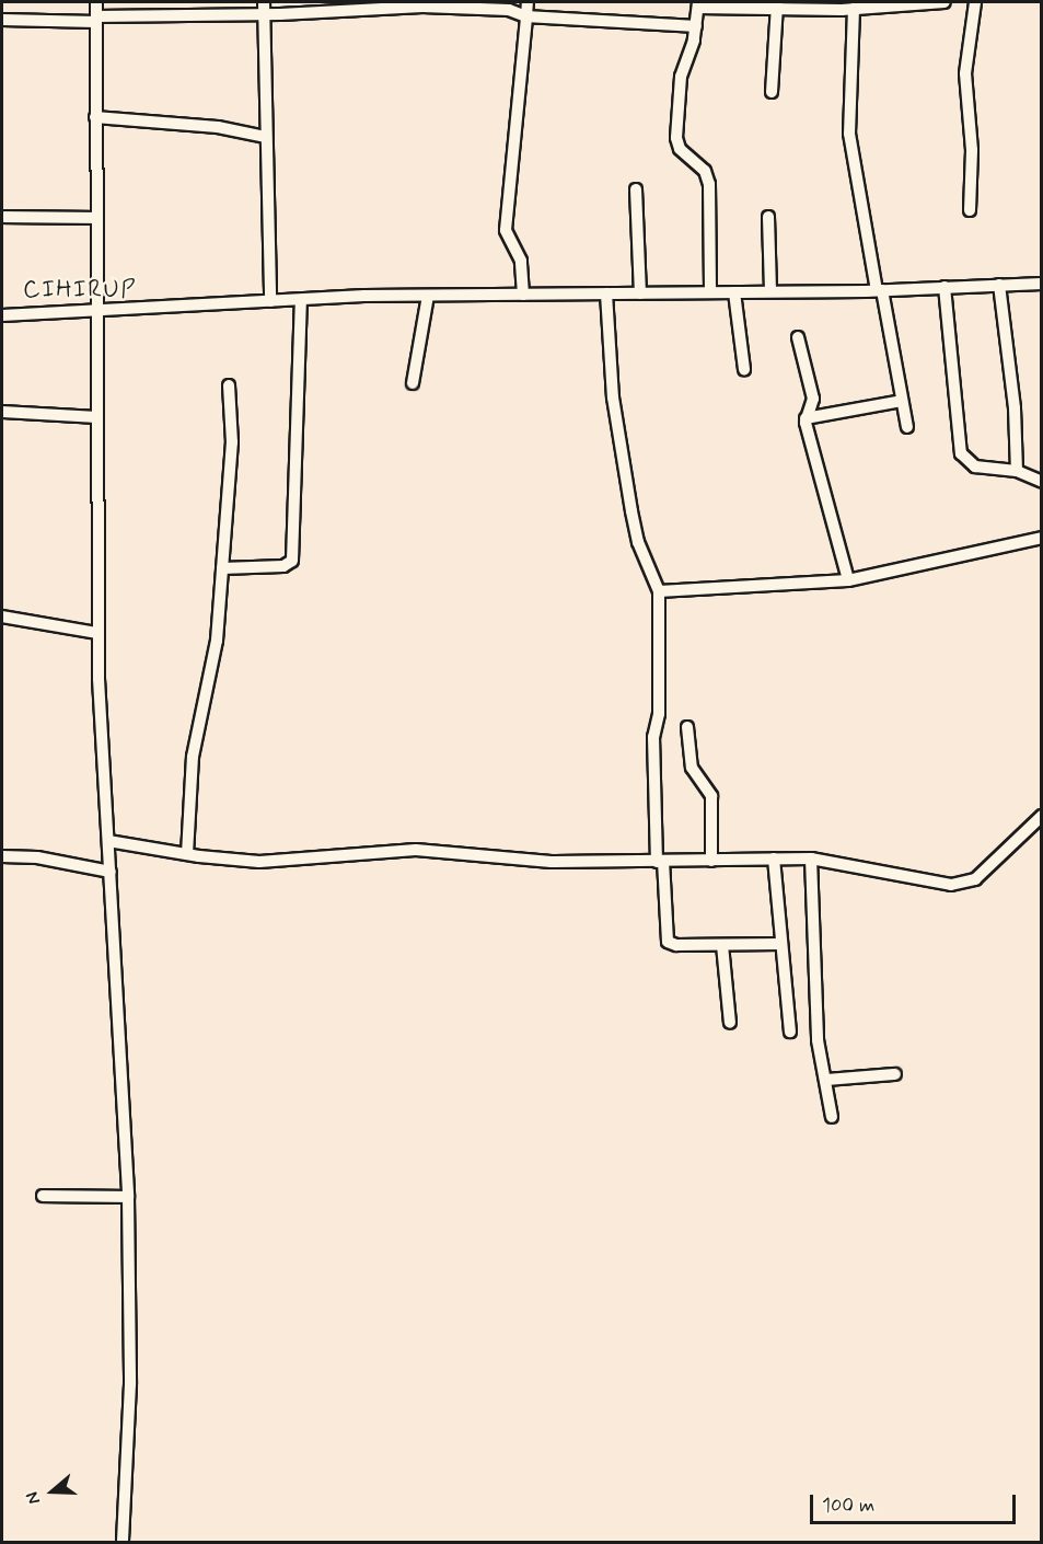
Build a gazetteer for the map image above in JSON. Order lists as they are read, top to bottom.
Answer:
{
  "districts": ["CIHIRUP"],
  "scale_bar": "100 m",
  "north": "left"
}
